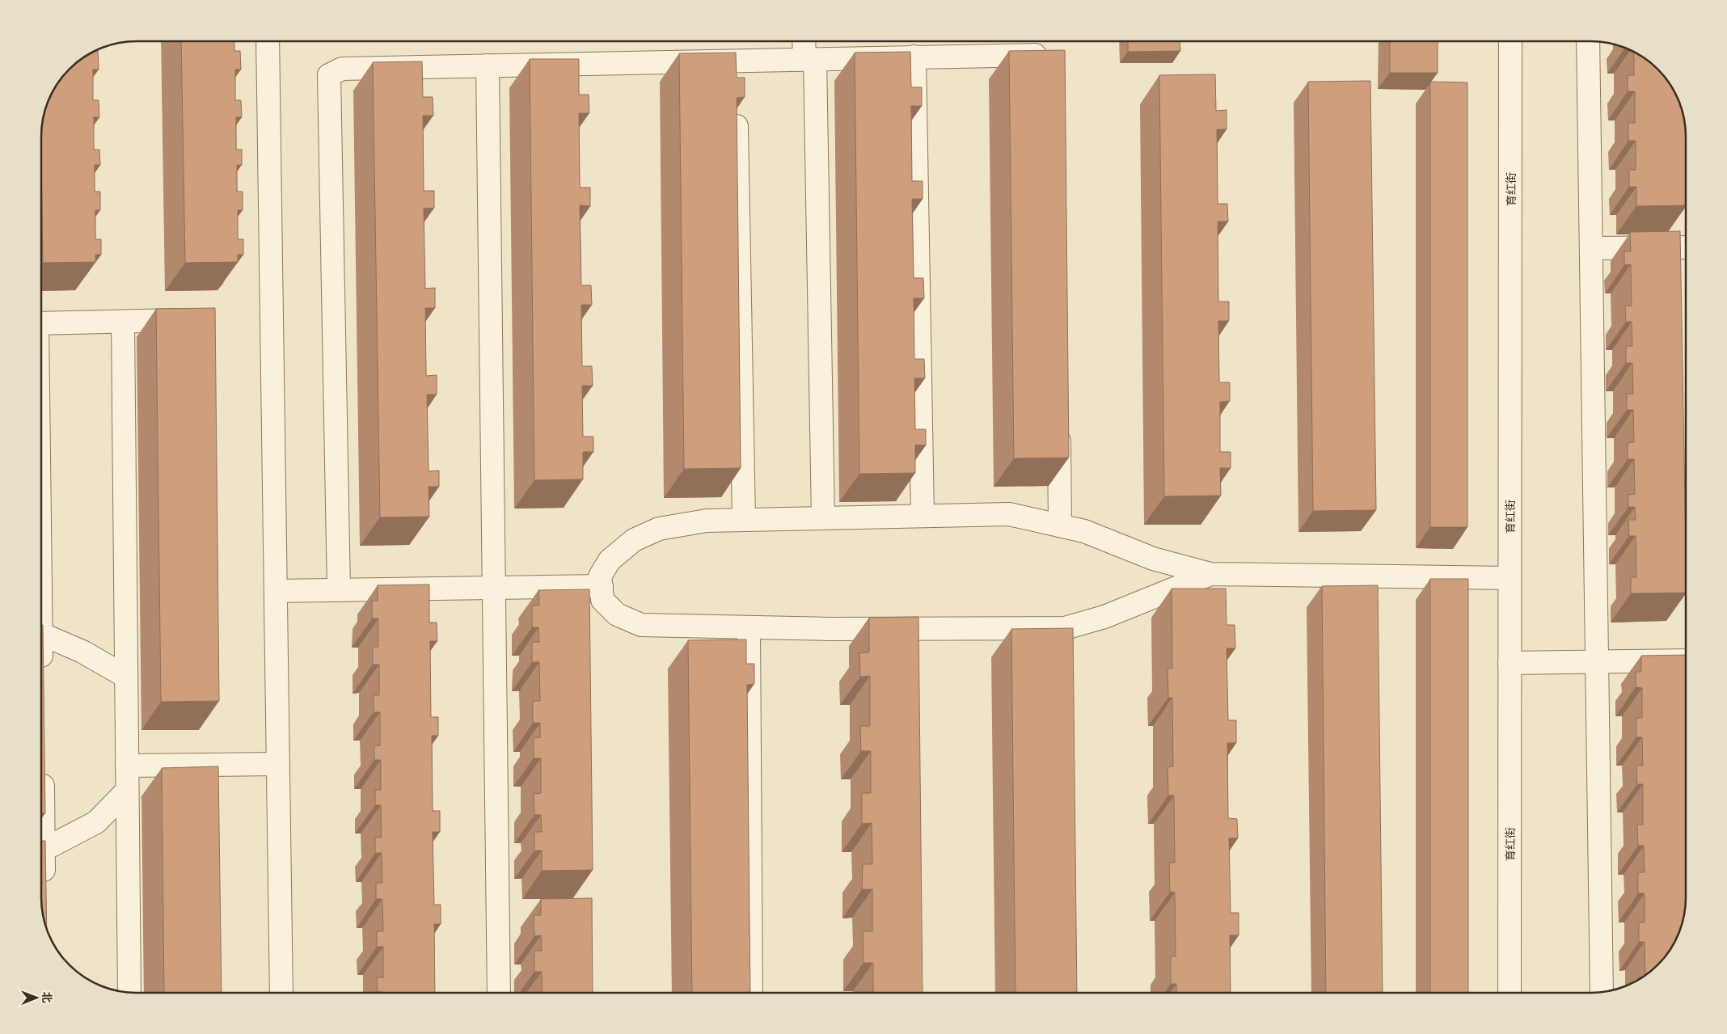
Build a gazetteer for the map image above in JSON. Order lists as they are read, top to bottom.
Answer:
{
  "streets": {
    "street": ["育红街"]
  },
  "north": "right"
}
